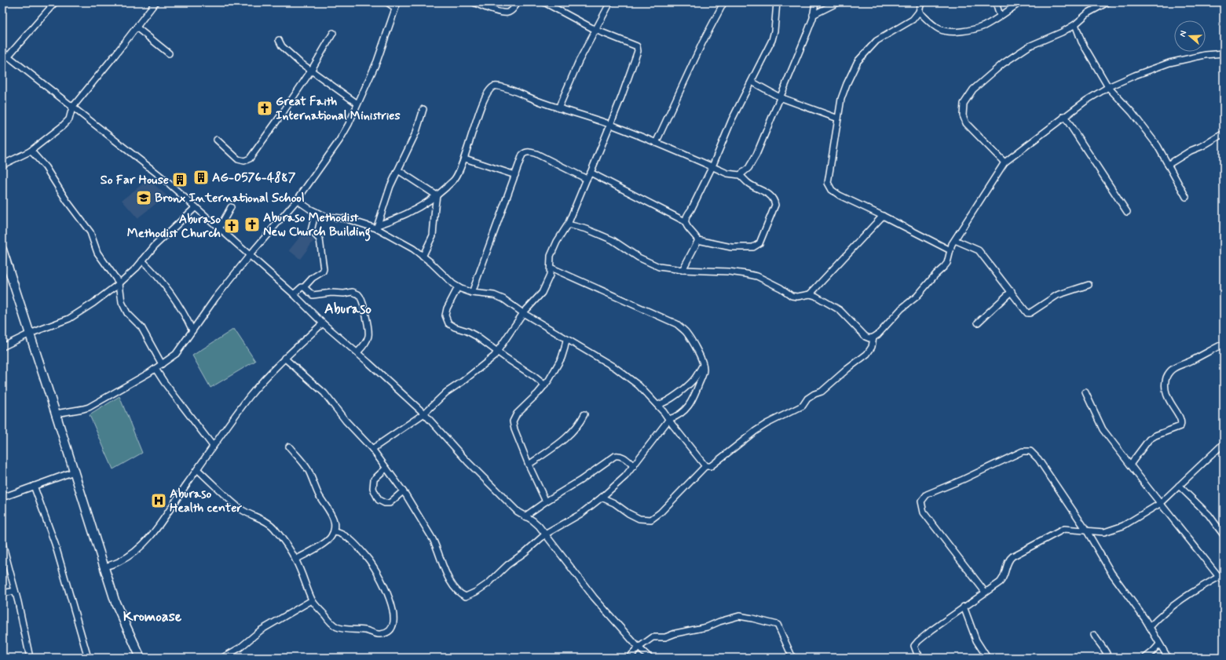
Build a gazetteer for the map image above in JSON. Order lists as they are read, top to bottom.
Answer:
{
  "districts": ["Aburaso", "Kromoase"],
  "places": {
    "church": ["Great Faith International Ministries", "Aburaso Methodist New Church Building", "Aburaso Methodist Church"],
    "building": ["AG-0576-4887", "So Far House"],
    "school or university": ["Bronx International School"],
    "hospital": ["Aburaso Health center"]
  },
  "north": "left"
}
